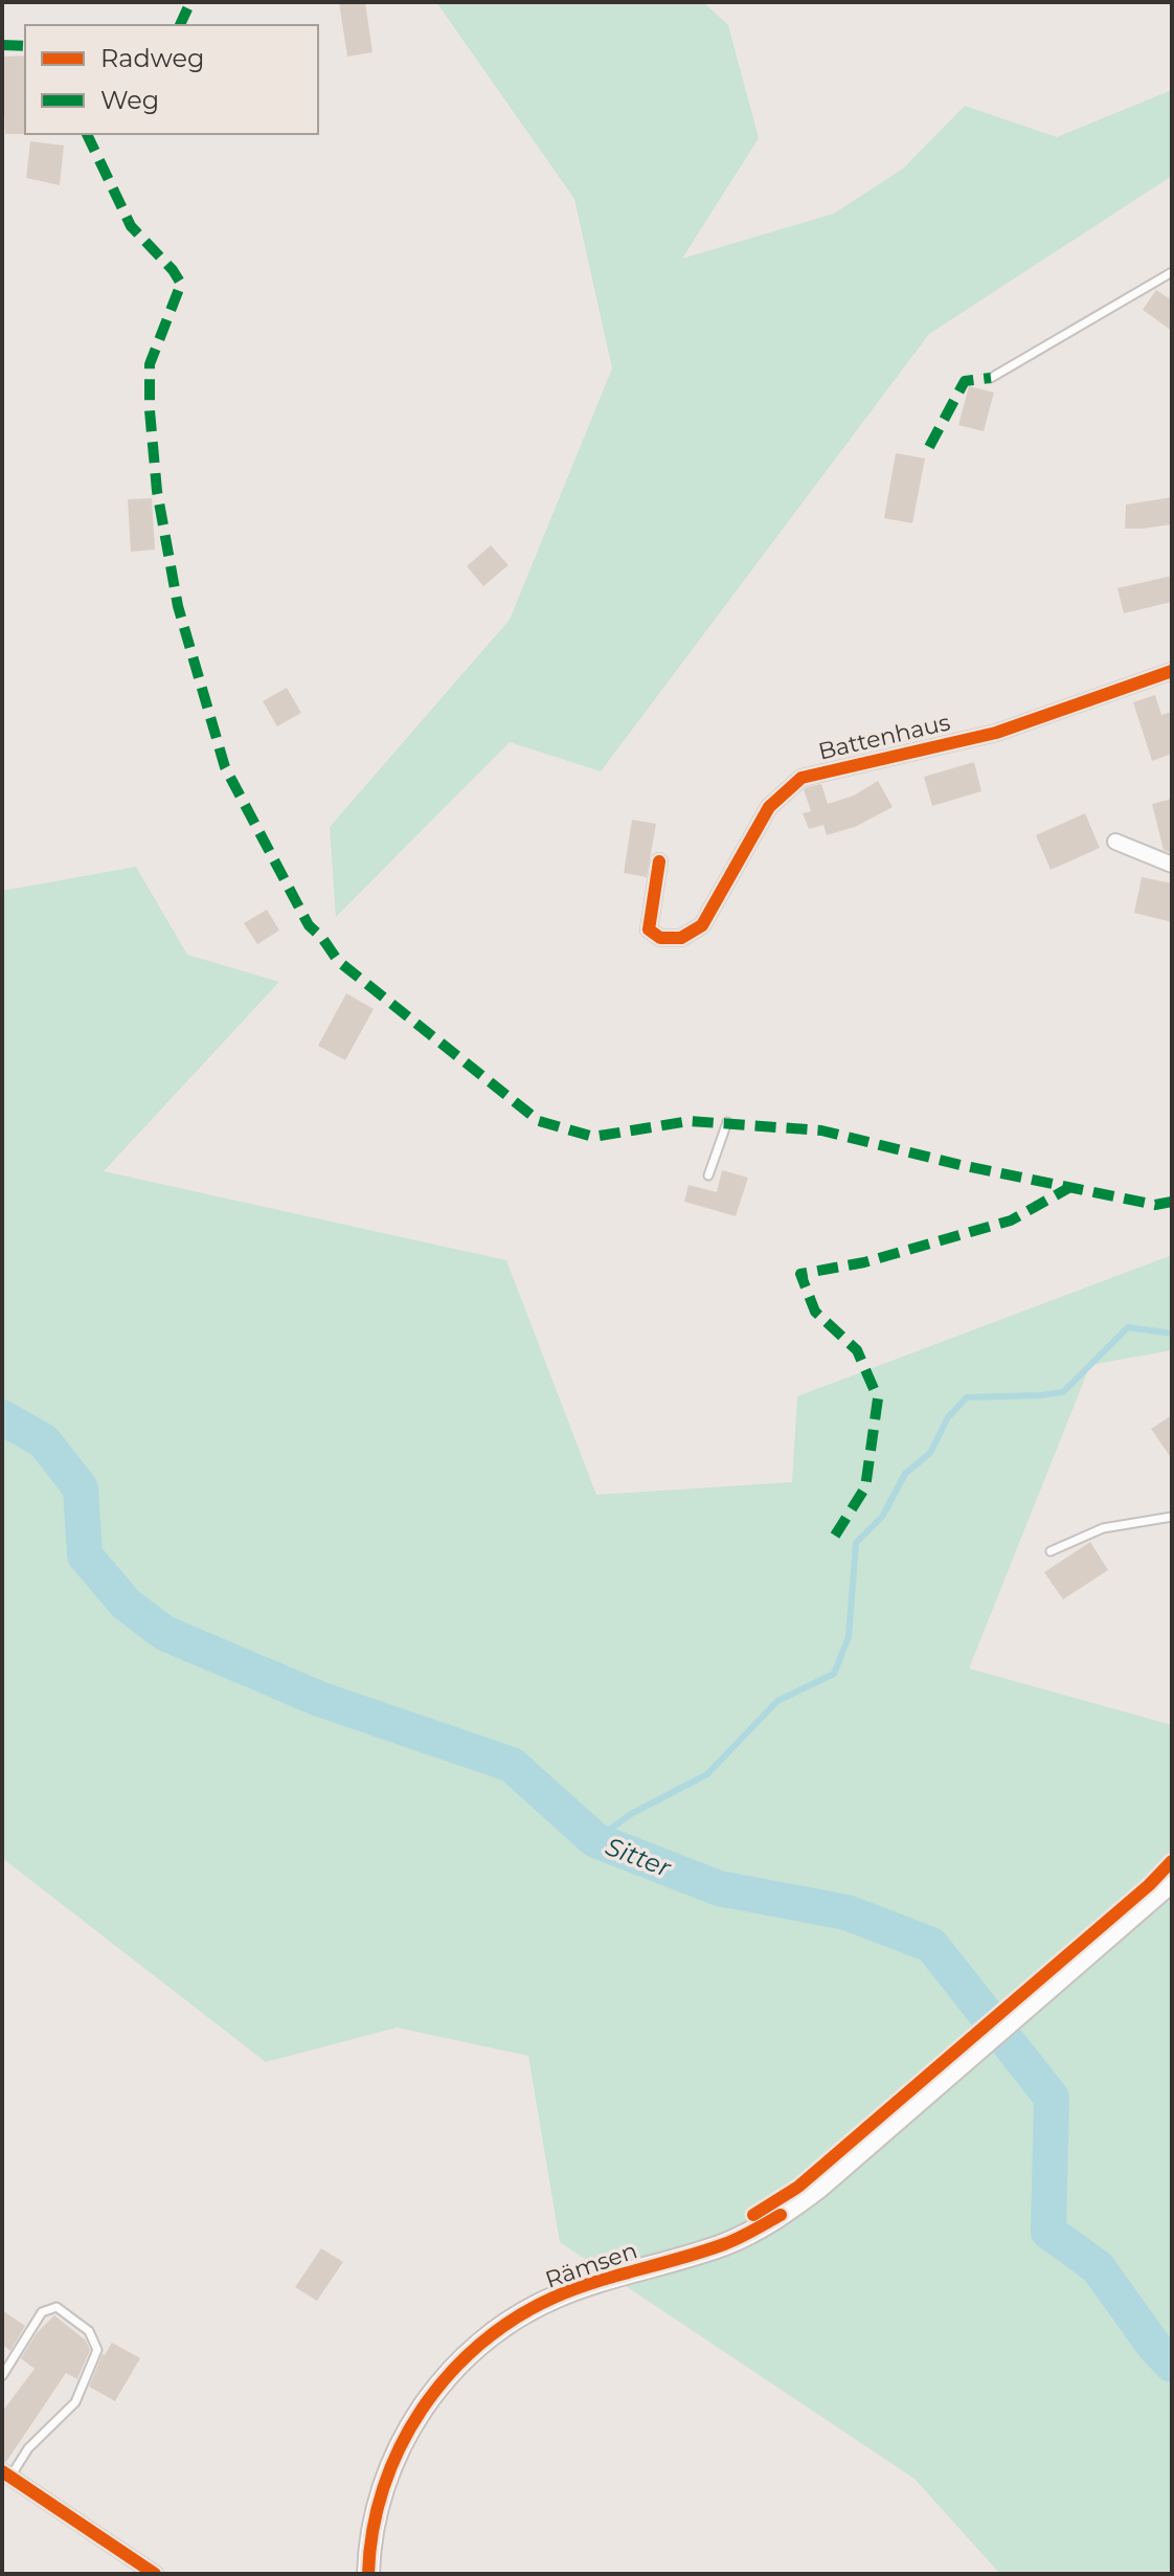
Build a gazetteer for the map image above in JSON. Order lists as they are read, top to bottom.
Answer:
{
  "streets": {
    "main road": ["Rämsen"],
    "street": ["Battenhaus"]
  },
  "water": ["Sitter"],
  "legend": ["Radweg", "Weg"]
}
